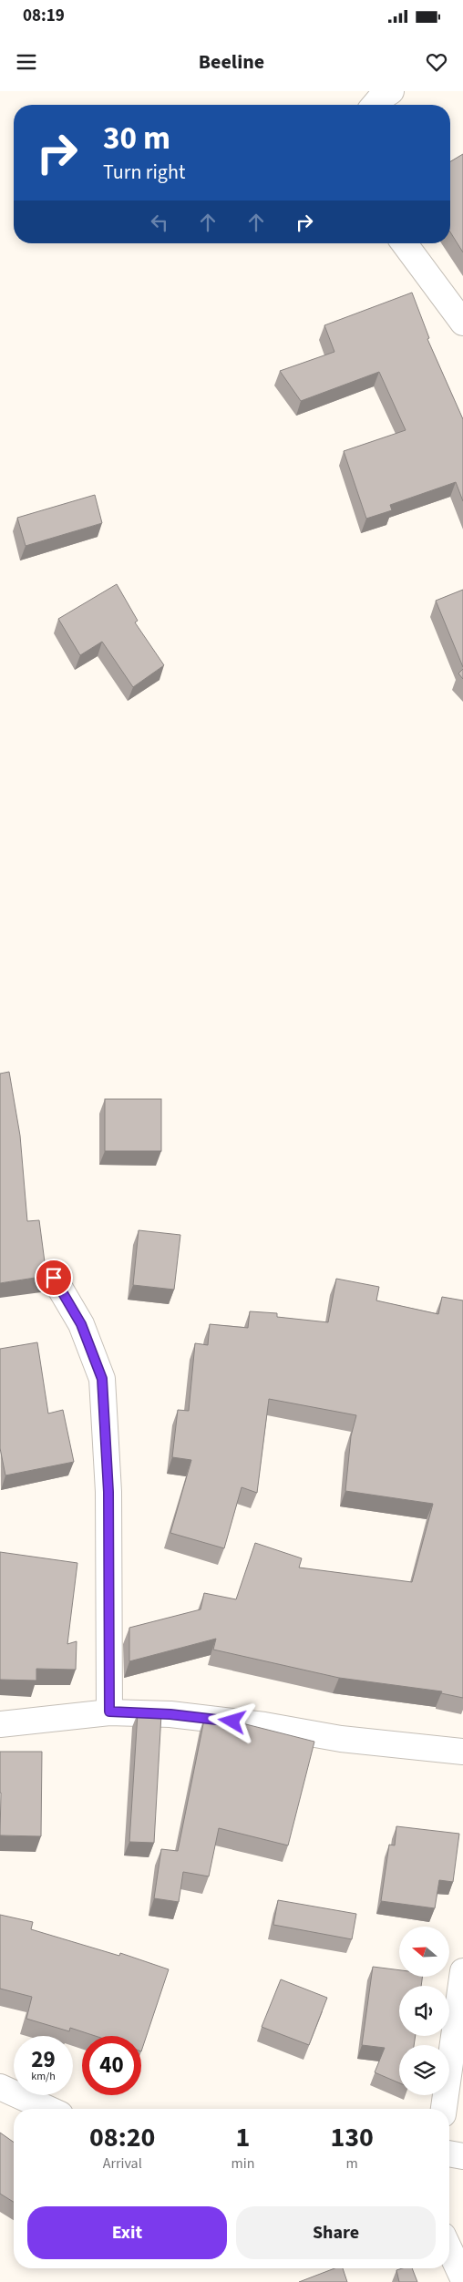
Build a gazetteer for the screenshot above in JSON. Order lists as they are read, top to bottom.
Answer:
{
  "north": "left",
  "page": {
    "status": "08:19",
    "header": "Beeline",
    "turn": ["30 m", "Turn right"],
    "speed": "29 km/h",
    "limit": "40",
    "eta": [
      "08:20",
      "Arrival",
      "1",
      "min",
      "130",
      "m"
    ],
    "buttons": ["Exit", "Share"]
  }
}
